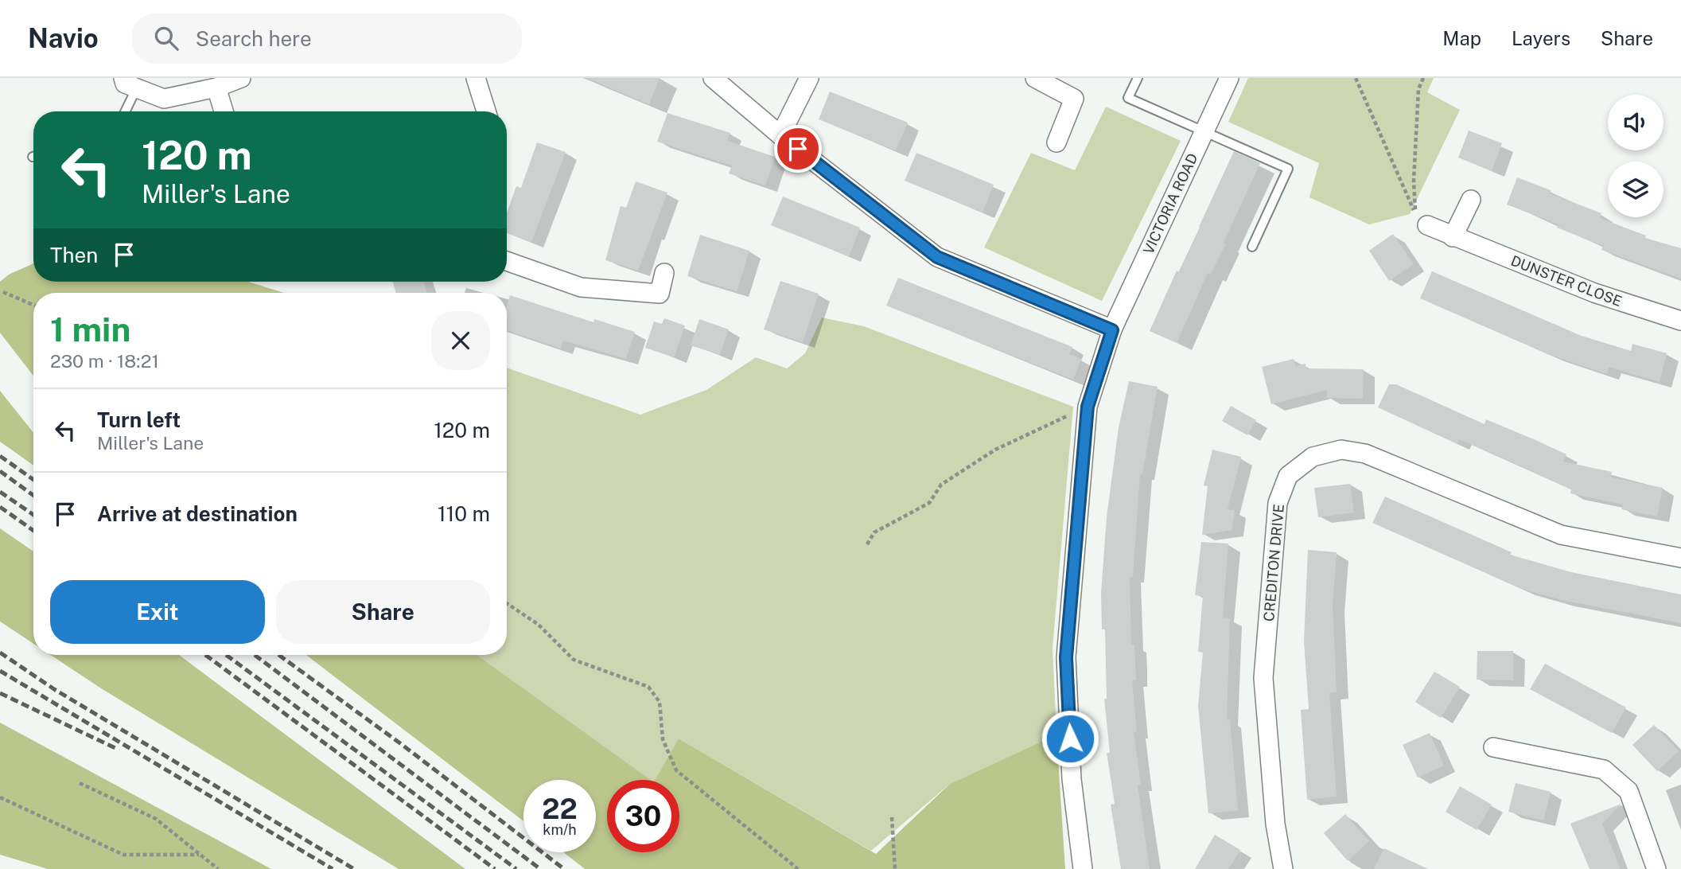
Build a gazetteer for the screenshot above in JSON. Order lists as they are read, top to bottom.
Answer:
{
  "streets": {
    "street": ["VICTORIA ROAD", "DUNSTER CLOSE", "CREDITON DRIVE"]
  },
  "page": {
    "header": "Navio",
    "search": "Search here",
    "nav": ["Map", "Layers", "Share"],
    "turn": ["120 m", "Miller's Lane"],
    "then": "Then",
    "heading": ["1 min", "230 m · 18:21"],
    "list": [
      {
        "name": "Turn left",
        "note": "Miller's Lane",
        "value": "120 m"
      },
      {
        "name": "Arrive at destination",
        "value": "110 m"
      }
    ],
    "buttons": ["Exit", "Share"],
    "speed": "22 km/h",
    "limit": "30"
  }
}
